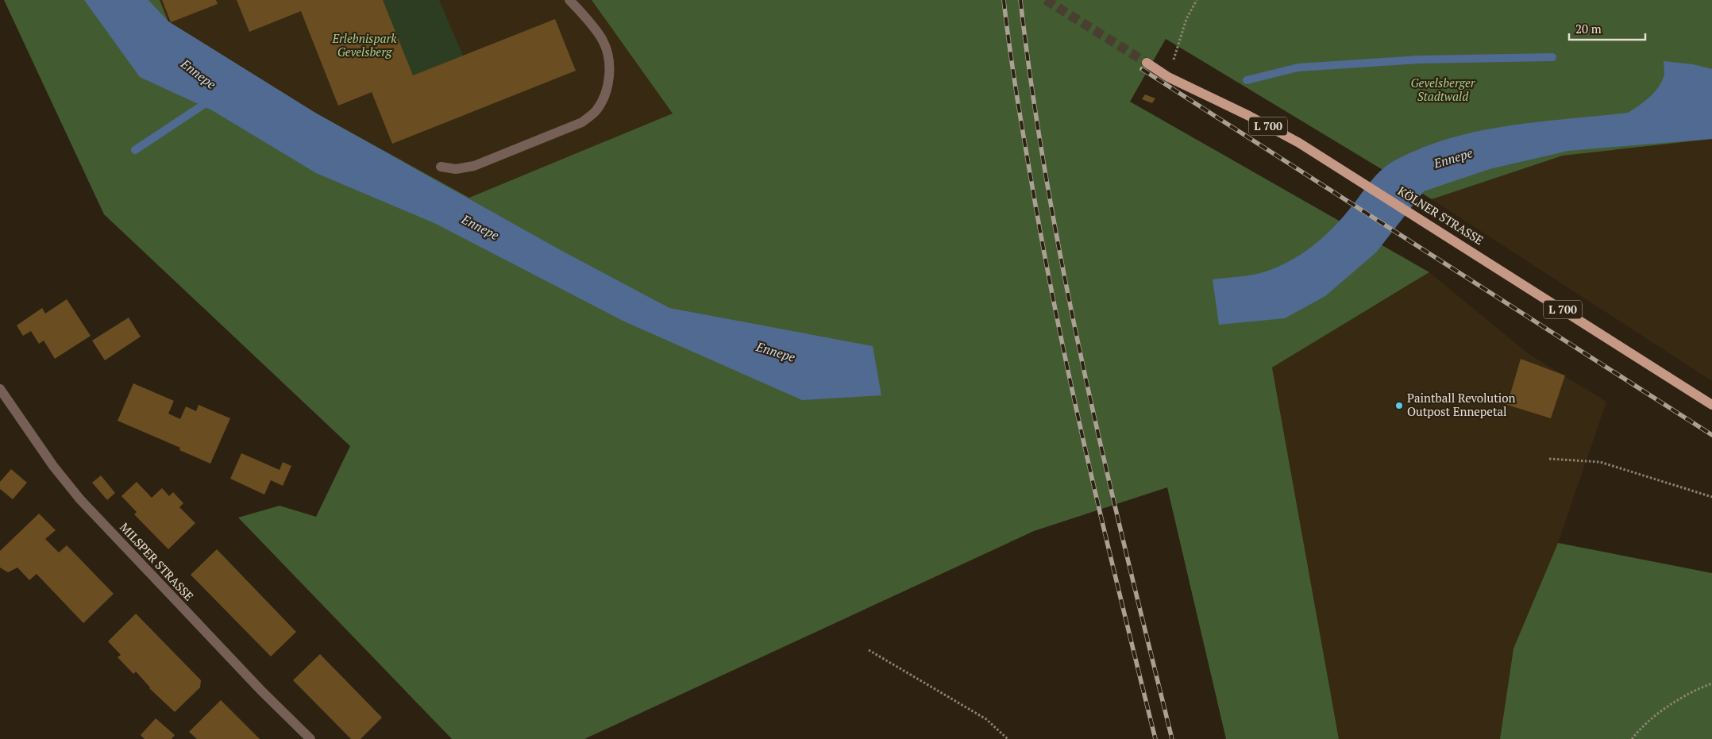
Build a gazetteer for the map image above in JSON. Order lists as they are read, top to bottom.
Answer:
{
  "streets": {
    "main road": ["L 700", "KÖLNER STRASSE"],
    "street": ["MILSPER STRASSE"]
  },
  "water": ["Ennepe"],
  "parks": ["Erlebnispark Gevelsberg", "Gevelsberger Stadtwald"],
  "places": ["Paintball Revolution Outpost Ennepetal"],
  "scale_bar": "20 m"
}
